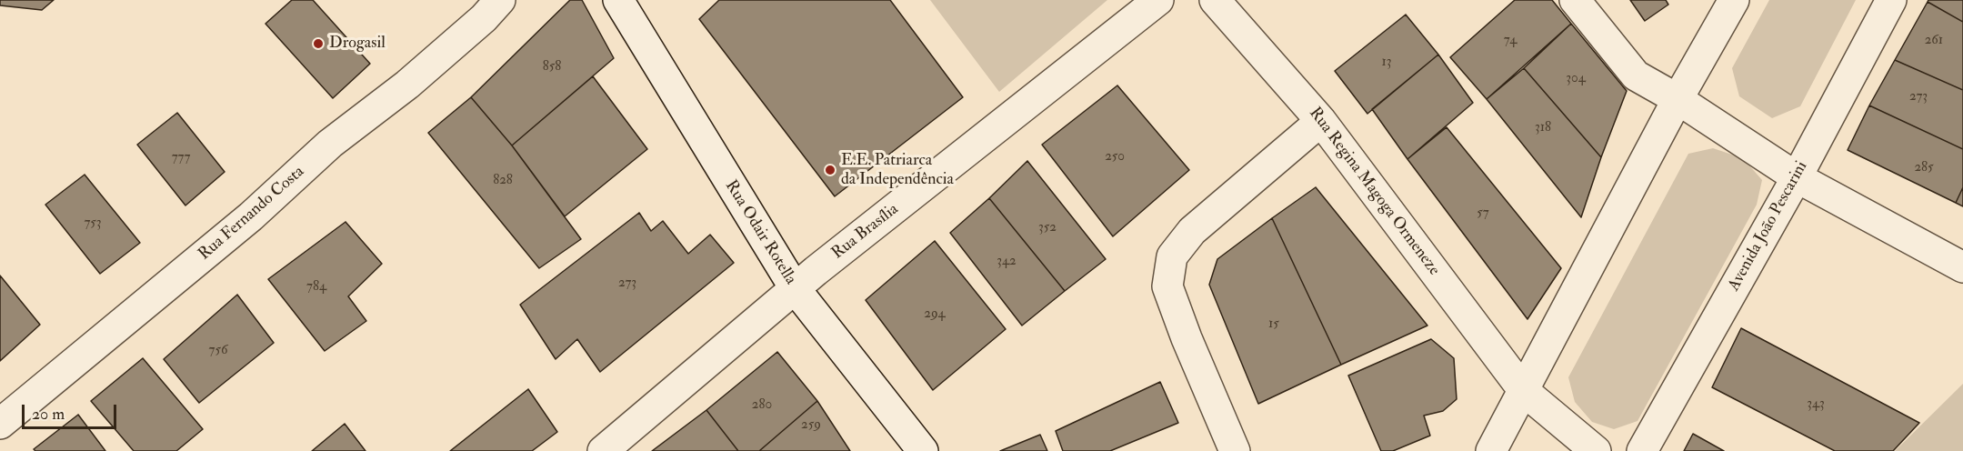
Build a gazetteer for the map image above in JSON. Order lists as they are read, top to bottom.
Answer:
{
  "streets": {
    "street": [
      "Rua Regina Magoga Ormeneze",
      "Rua Fernando Costa",
      "Avenida João Pescarini",
      "Rua Brasília",
      "Rua Odair Rotella"
    ]
  },
  "crossings": [
    ["Rua Brasília", "Rua Odair Rotella"]
  ],
  "places": ["Drogasil", "E.E. Patriarca da Independência"],
  "house_numbers": [
    "74",
    "261",
    "13",
    "858",
    "304",
    "273",
    "318",
    "250",
    "777",
    "285",
    "828",
    "57",
    "753",
    "352",
    "342",
    "273",
    "784",
    "294",
    "15",
    "756",
    "343",
    "280",
    "259"
  ],
  "scale_bar": "20 m"
}
